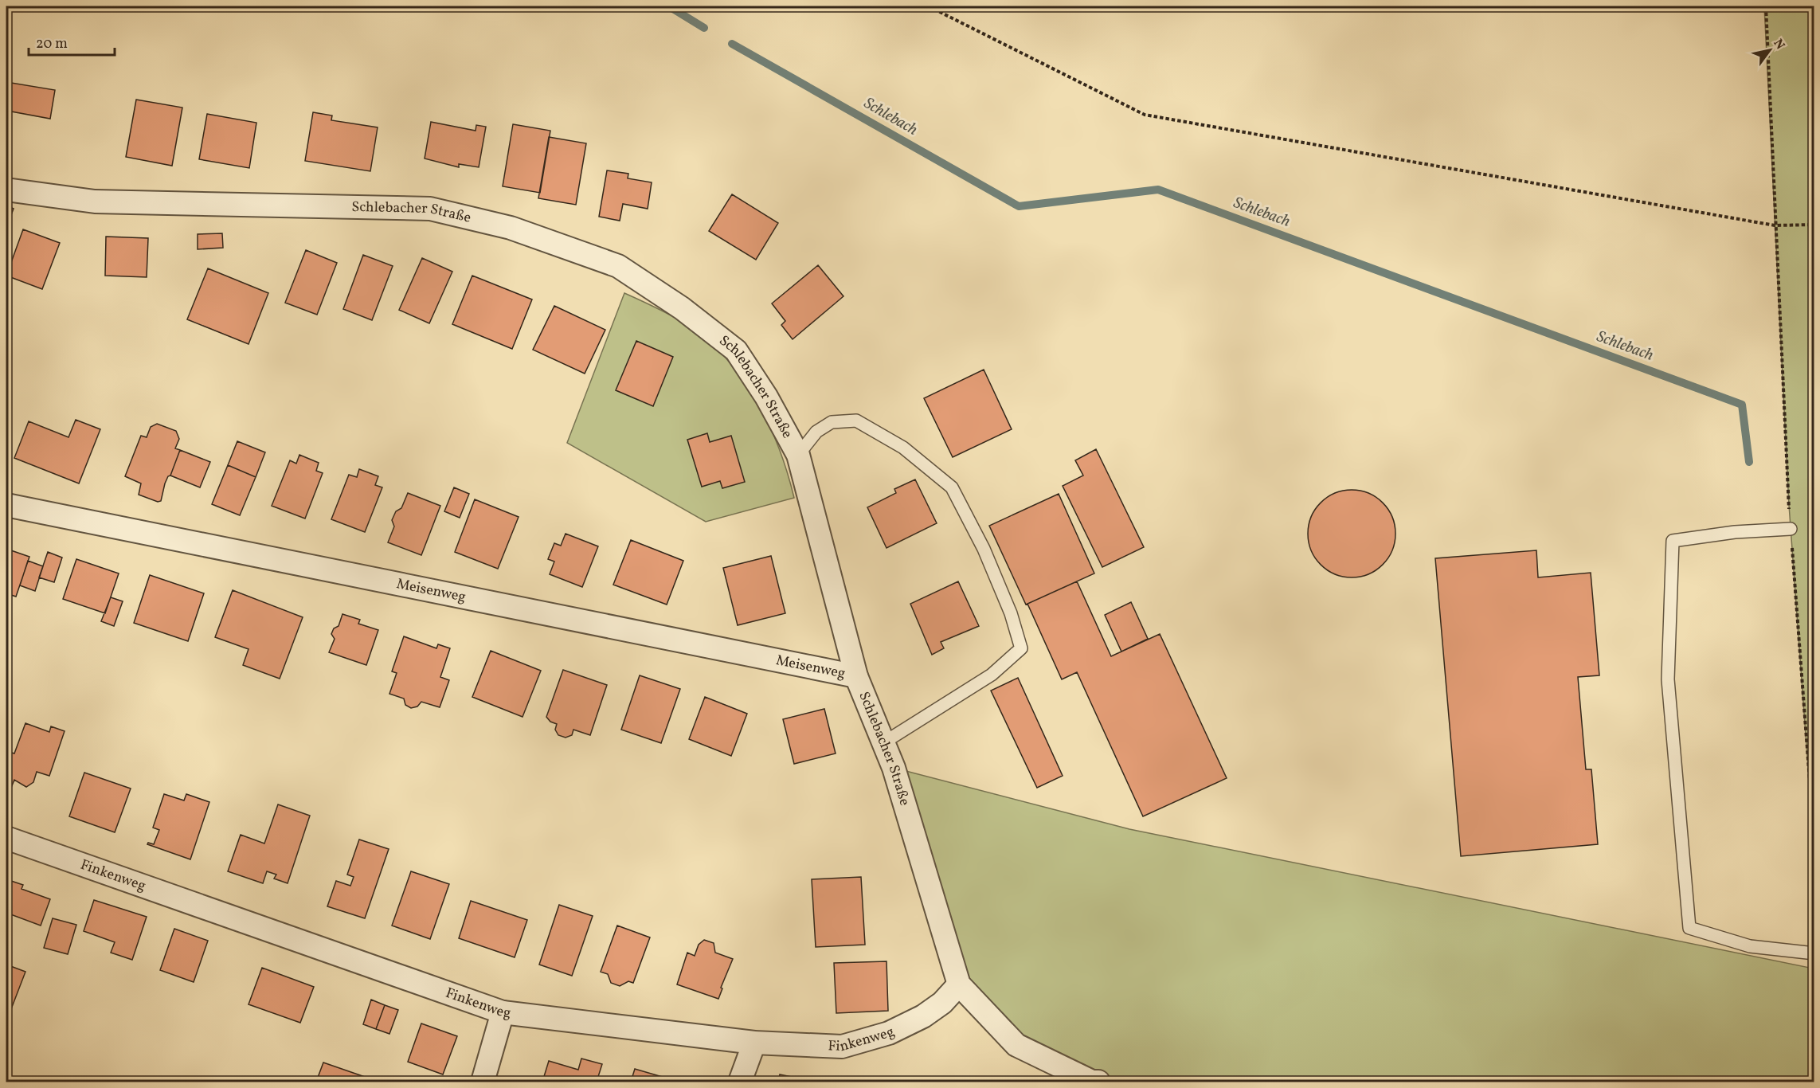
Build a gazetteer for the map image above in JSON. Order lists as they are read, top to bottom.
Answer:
{
  "streets": {
    "street": ["Schlebacher Straße", "Meisenweg", "Finkenweg"]
  },
  "crossings": [
    ["Schlebacher Straße", "Meisenweg"],
    ["Schlebacher Straße", "Finkenweg"]
  ],
  "water": ["Schlebach"],
  "scale_bar": "20 m",
  "north": "top right"
}
